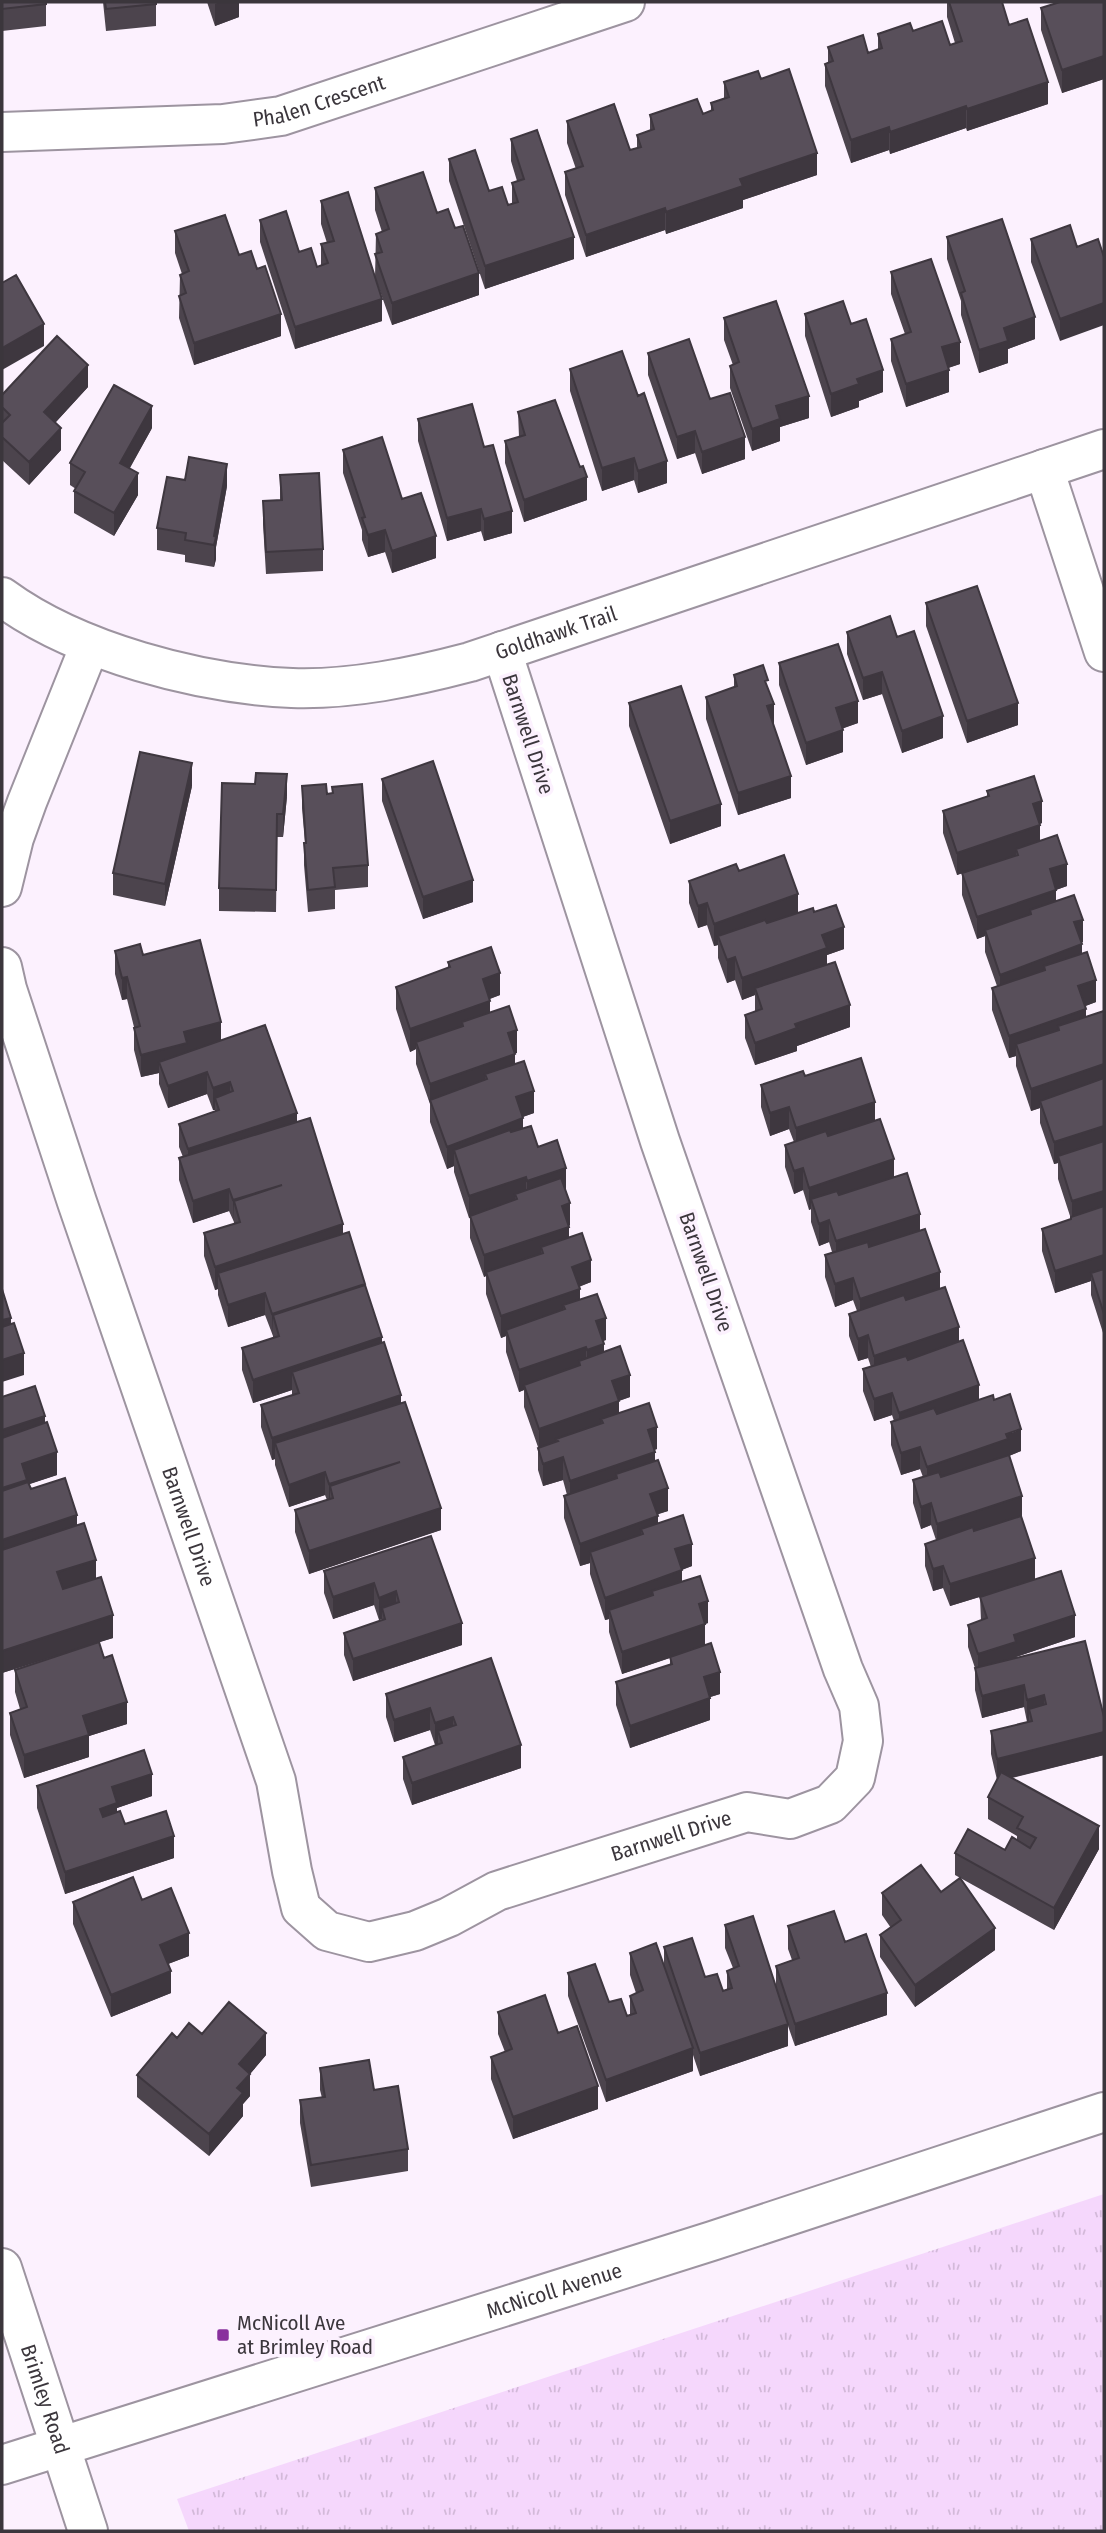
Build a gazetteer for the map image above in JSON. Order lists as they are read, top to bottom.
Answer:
{
  "streets": {
    "street": [
      "Phalen Crescent",
      "Goldhawk Trail",
      "Barnwell Drive",
      "McNicoll Avenue",
      "Brimley Road"
    ]
  },
  "crossings": [
    ["Goldhawk Trail", "Barnwell Drive"],
    ["McNicoll Avenue", "Brimley Road"]
  ],
  "places": {
    "transit": ["McNicoll Ave at Brimley Road"]
  }
}
